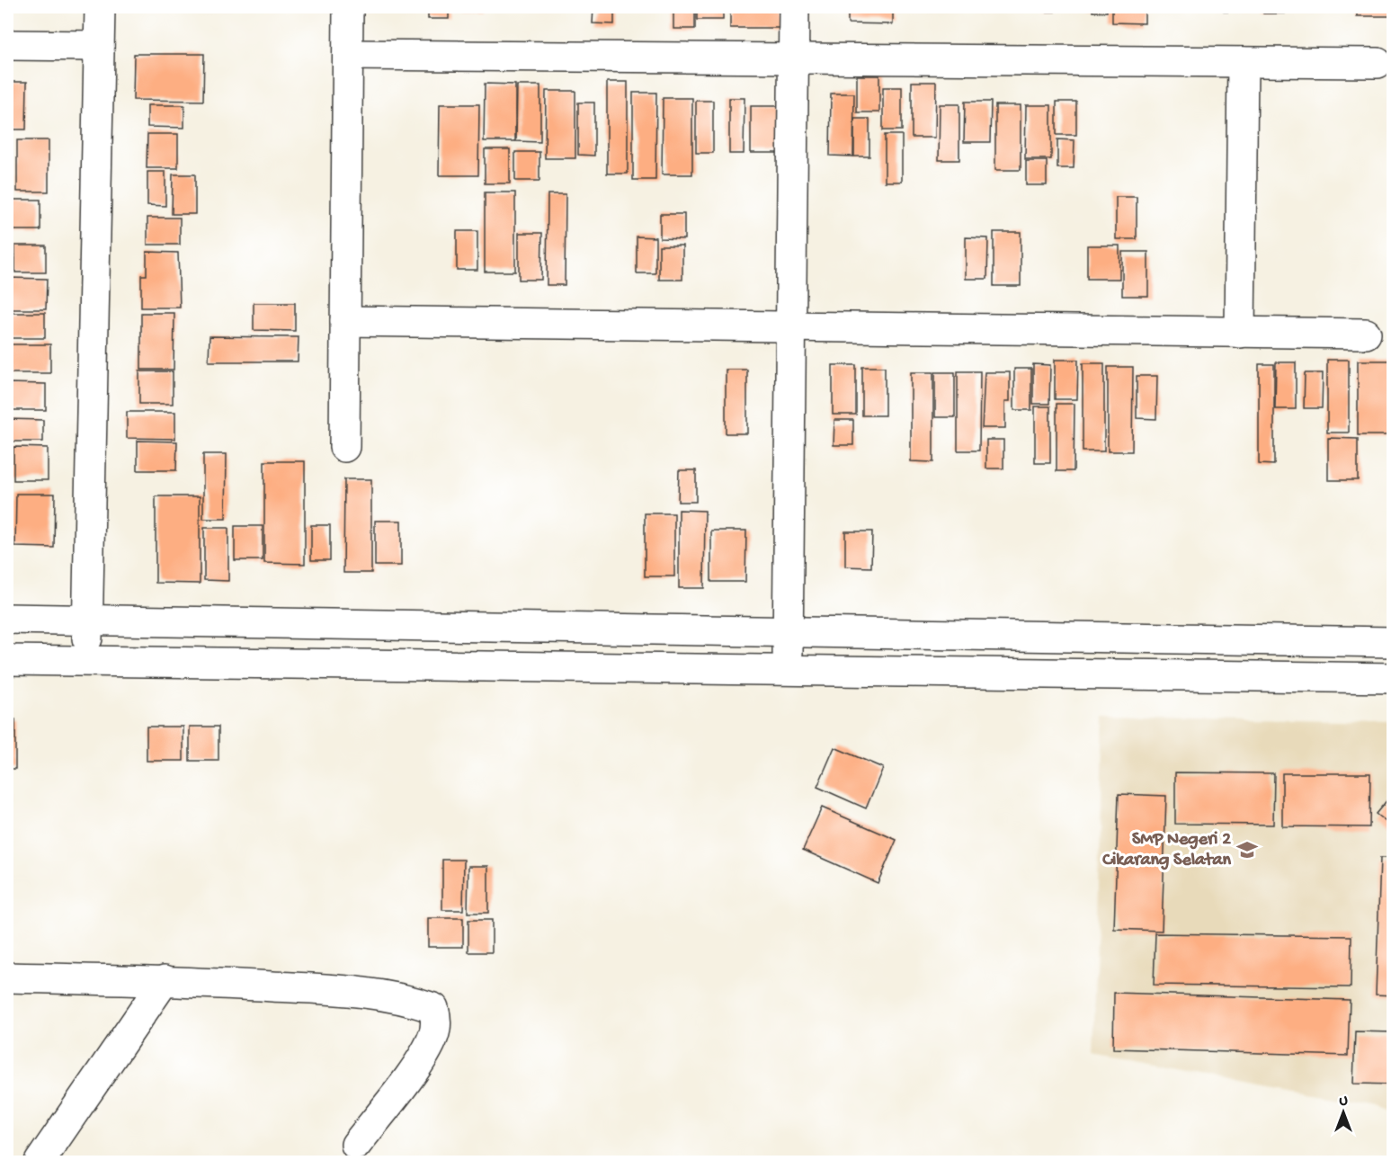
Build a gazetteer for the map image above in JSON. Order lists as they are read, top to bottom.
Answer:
{
  "places": {
    "school or university": ["SMP Negeri 2 Cikarang Selatan"]
  },
  "north": "top"
}
